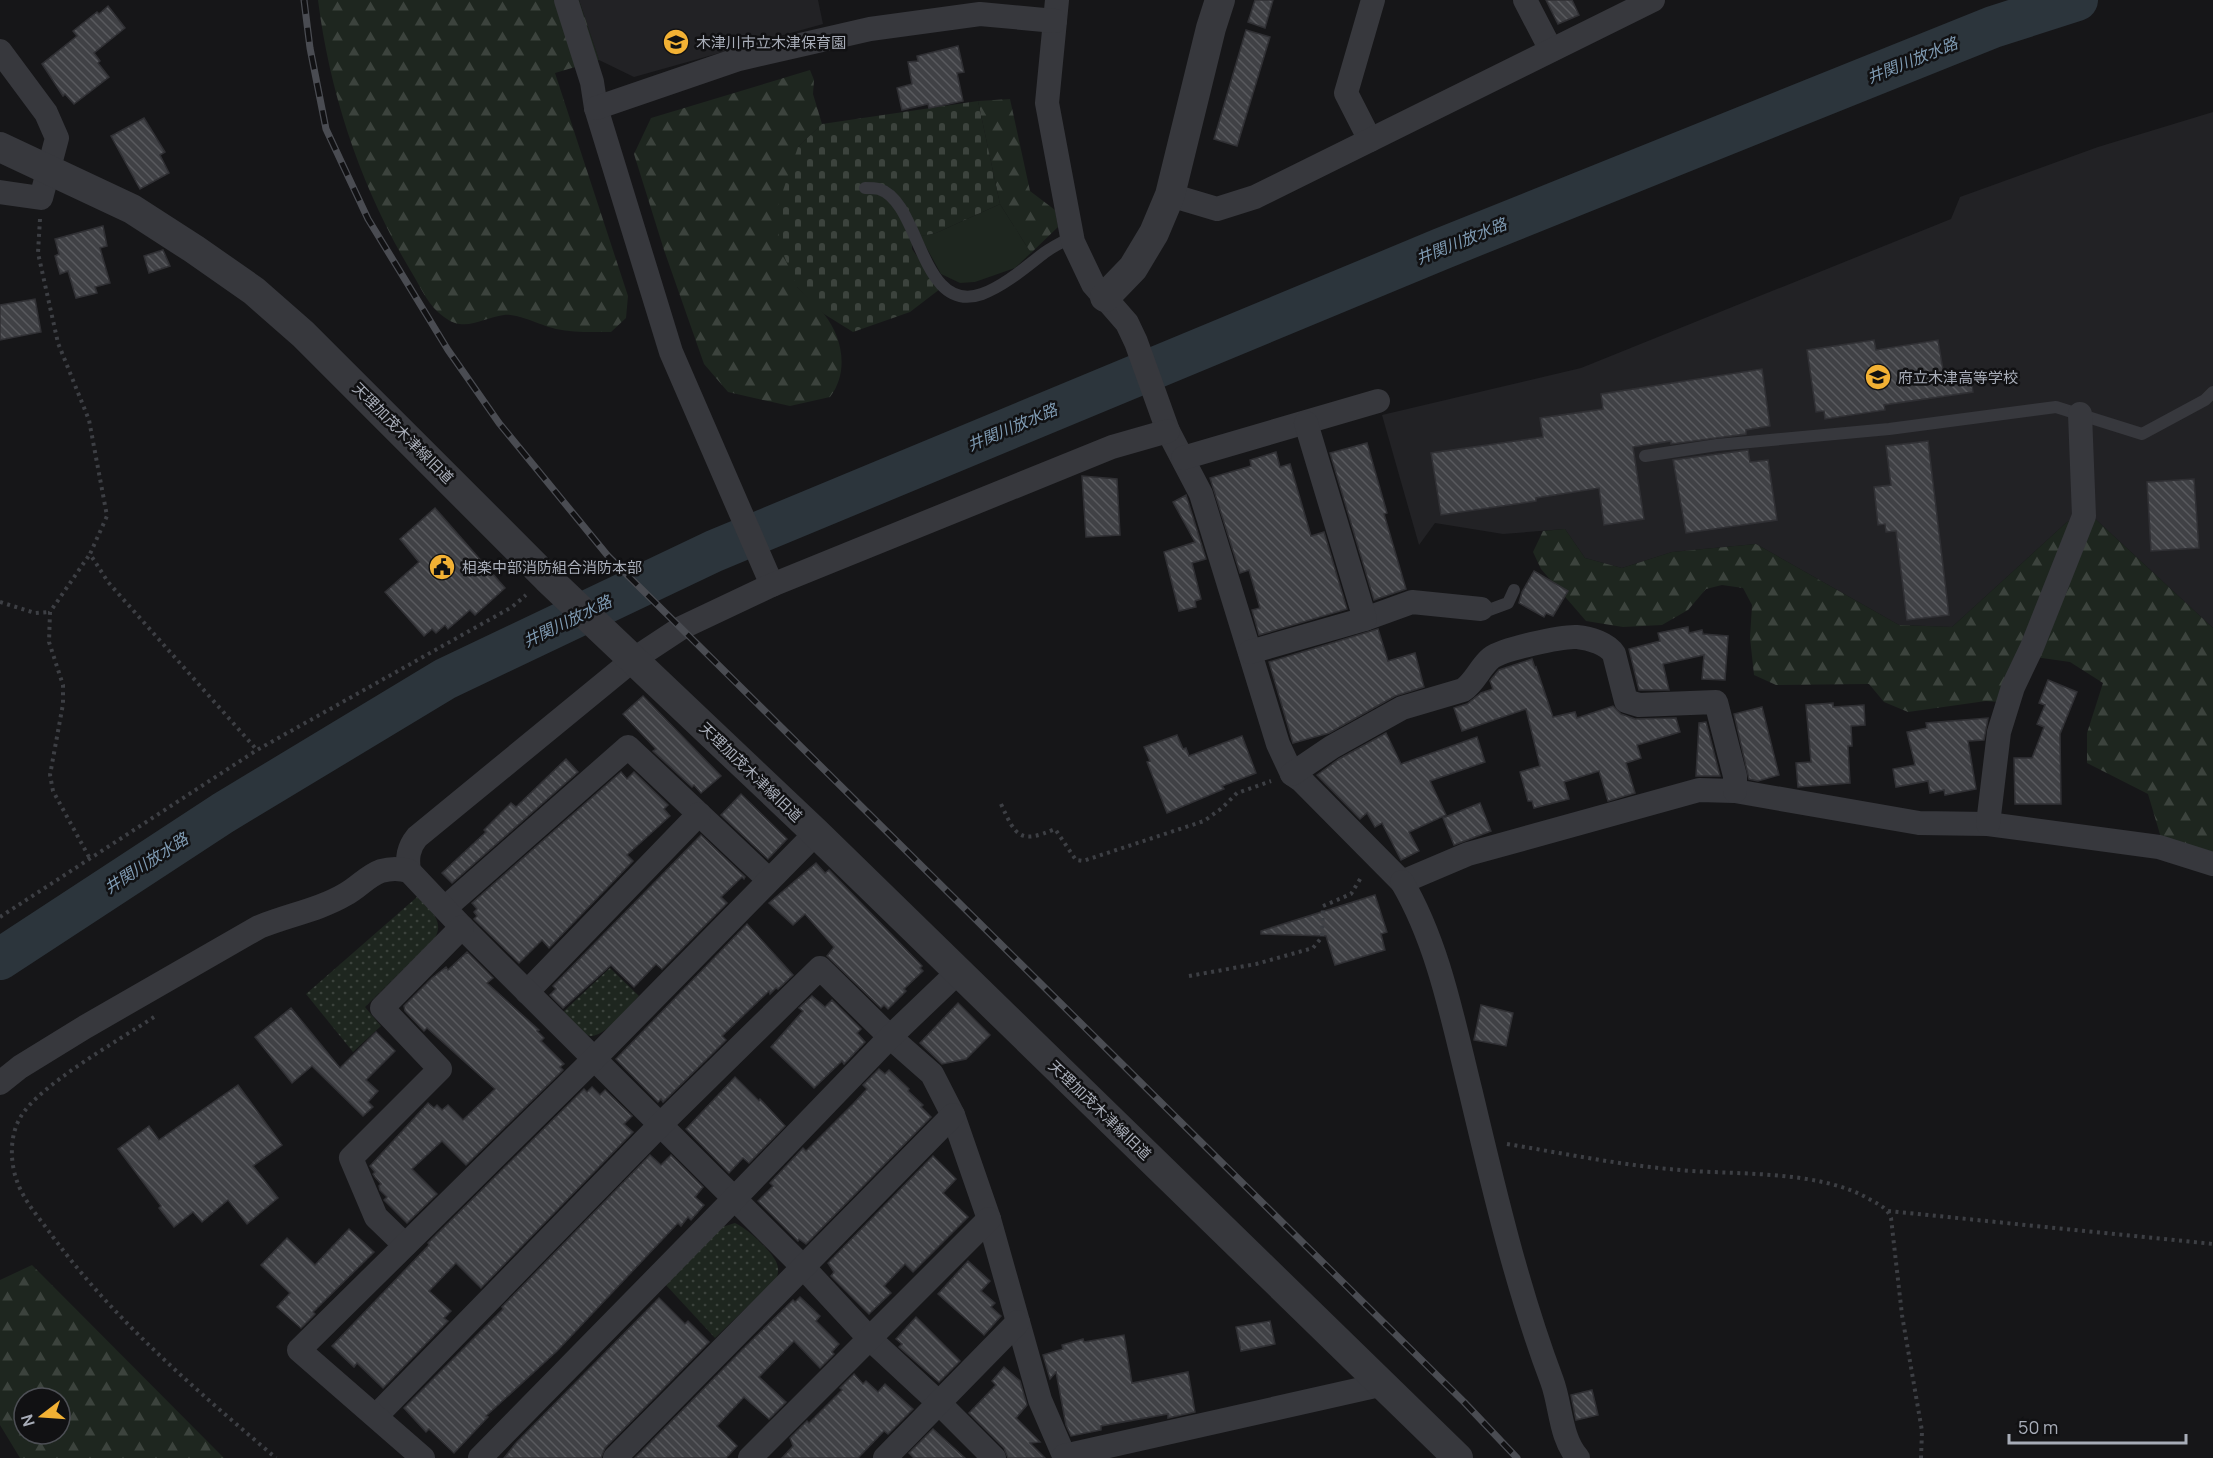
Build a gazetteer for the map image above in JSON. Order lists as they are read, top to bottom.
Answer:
{
  "streets": {
    "street": ["天理加茂木津線旧道"]
  },
  "water": ["井関川放水路"],
  "places": {
    "school or university": ["木津川市立木津保育園", "府立木津高等学校"],
    "public building": ["相楽中部消防組合消防本部"]
  },
  "scale_bar": "50 m",
  "north": "left"
}
